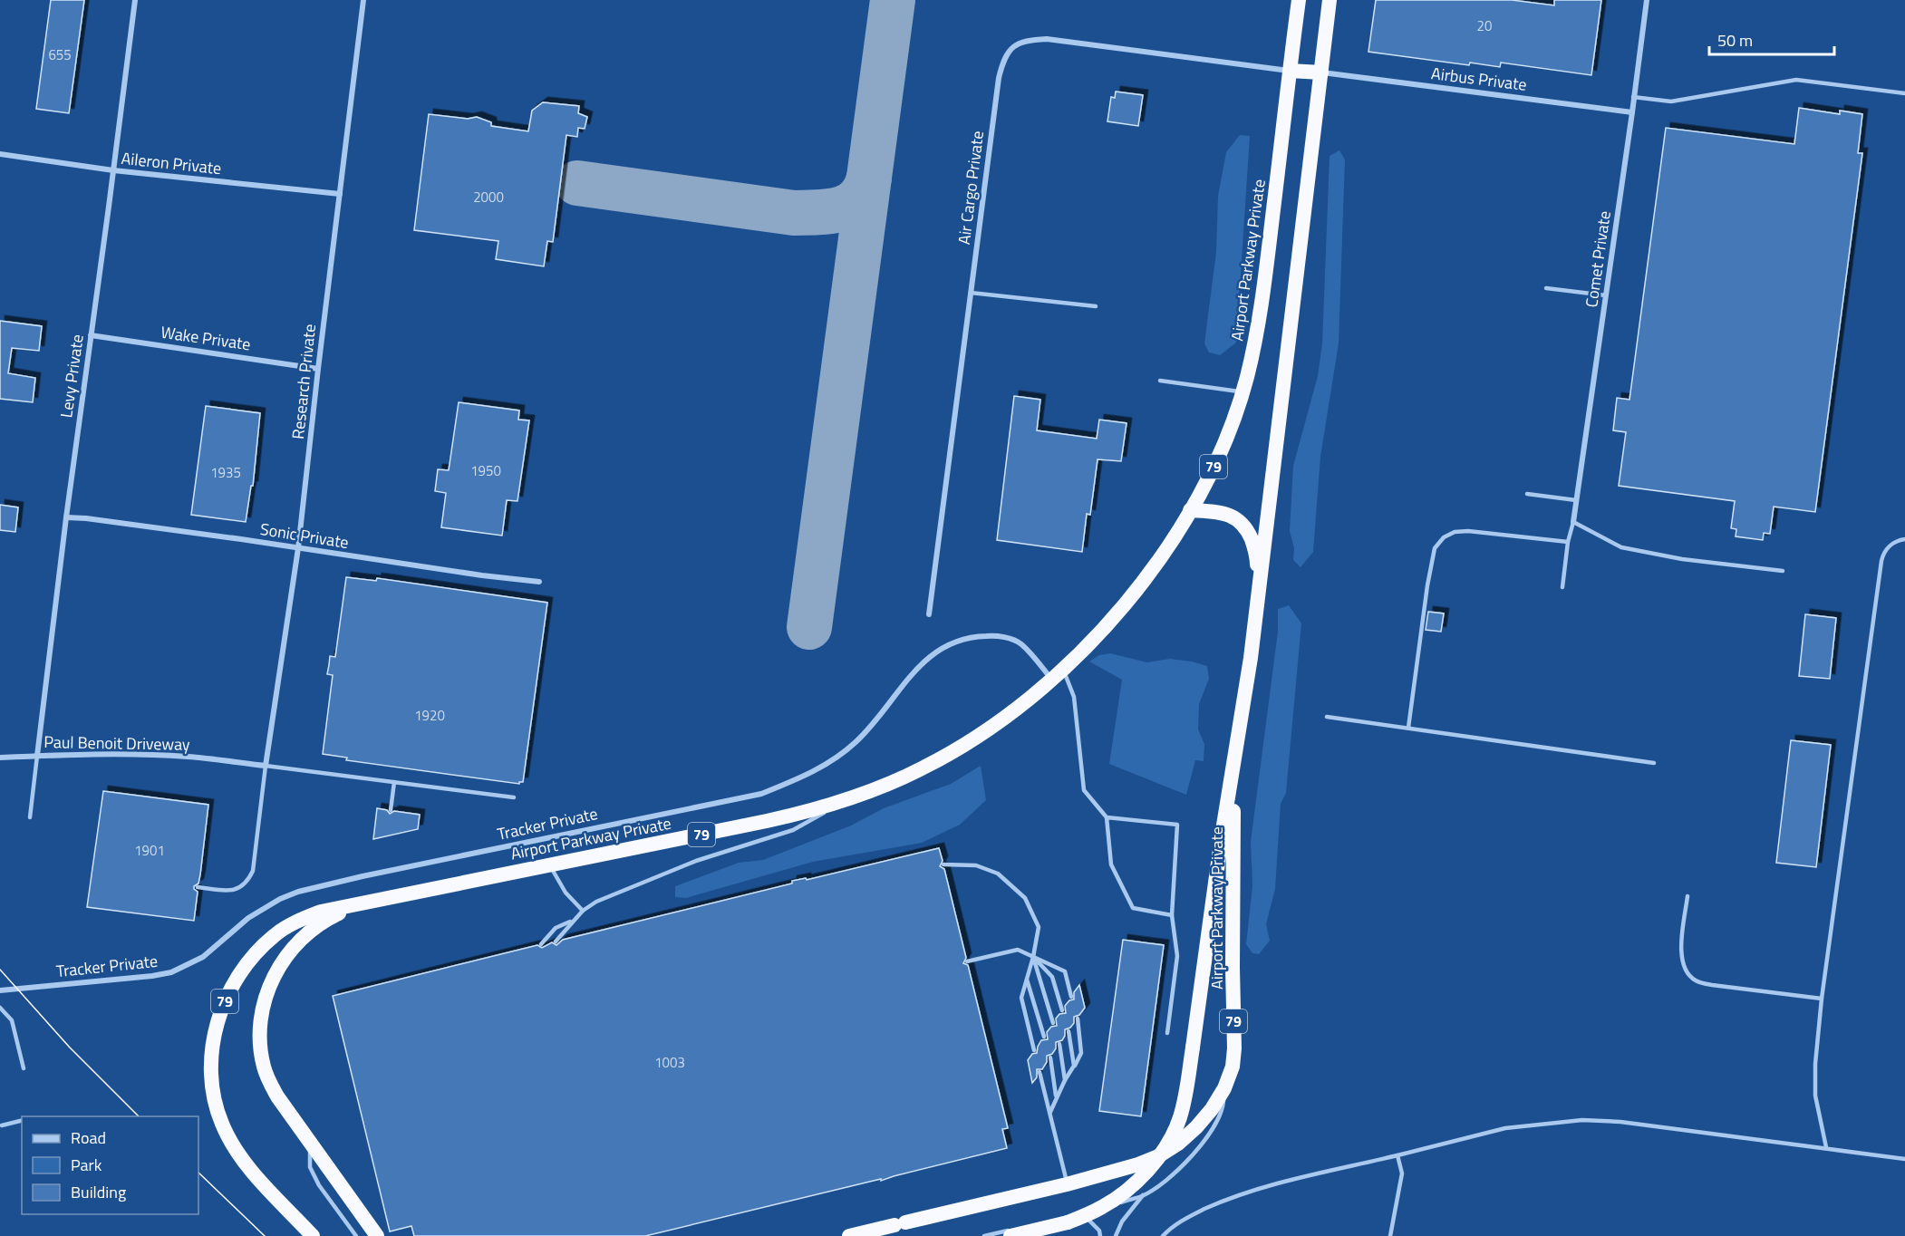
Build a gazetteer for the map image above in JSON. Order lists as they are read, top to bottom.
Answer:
{
  "streets": {
    "highway": ["Airport Parkway Private", "79"],
    "street": [
      "Airbus Private",
      "Aileron Private",
      "Air Cargo Private",
      "Comet Private",
      "Wake Private",
      "Levy Private",
      "Research Private",
      "Sonic Private",
      "Paul Benoit Driveway",
      "Tracker Private"
    ]
  },
  "crossings": [
    ["Airbus Private", "Comet Private"],
    ["Airbus Private", "Airport Parkway Private"],
    ["Aileron Private", "Levy Private"],
    ["Aileron Private", "Research Private"],
    ["Air Cargo Private", "Airport Parkway Private"],
    ["Airport Parkway Private", "Tracker Private"],
    ["Wake Private", "Levy Private"],
    ["Wake Private", "Research Private"],
    ["Levy Private", "Sonic Private"],
    ["Levy Private", "Paul Benoit Driveway"],
    ["Research Private", "Sonic Private"],
    ["Research Private", "Paul Benoit Driveway"]
  ],
  "house_numbers": [
    "20",
    "655",
    "2000",
    "1950",
    "1935",
    "1920",
    "1901",
    "1003"
  ],
  "legend": ["Road", "Park", "Building"],
  "scale_bar": "50 m"
}
